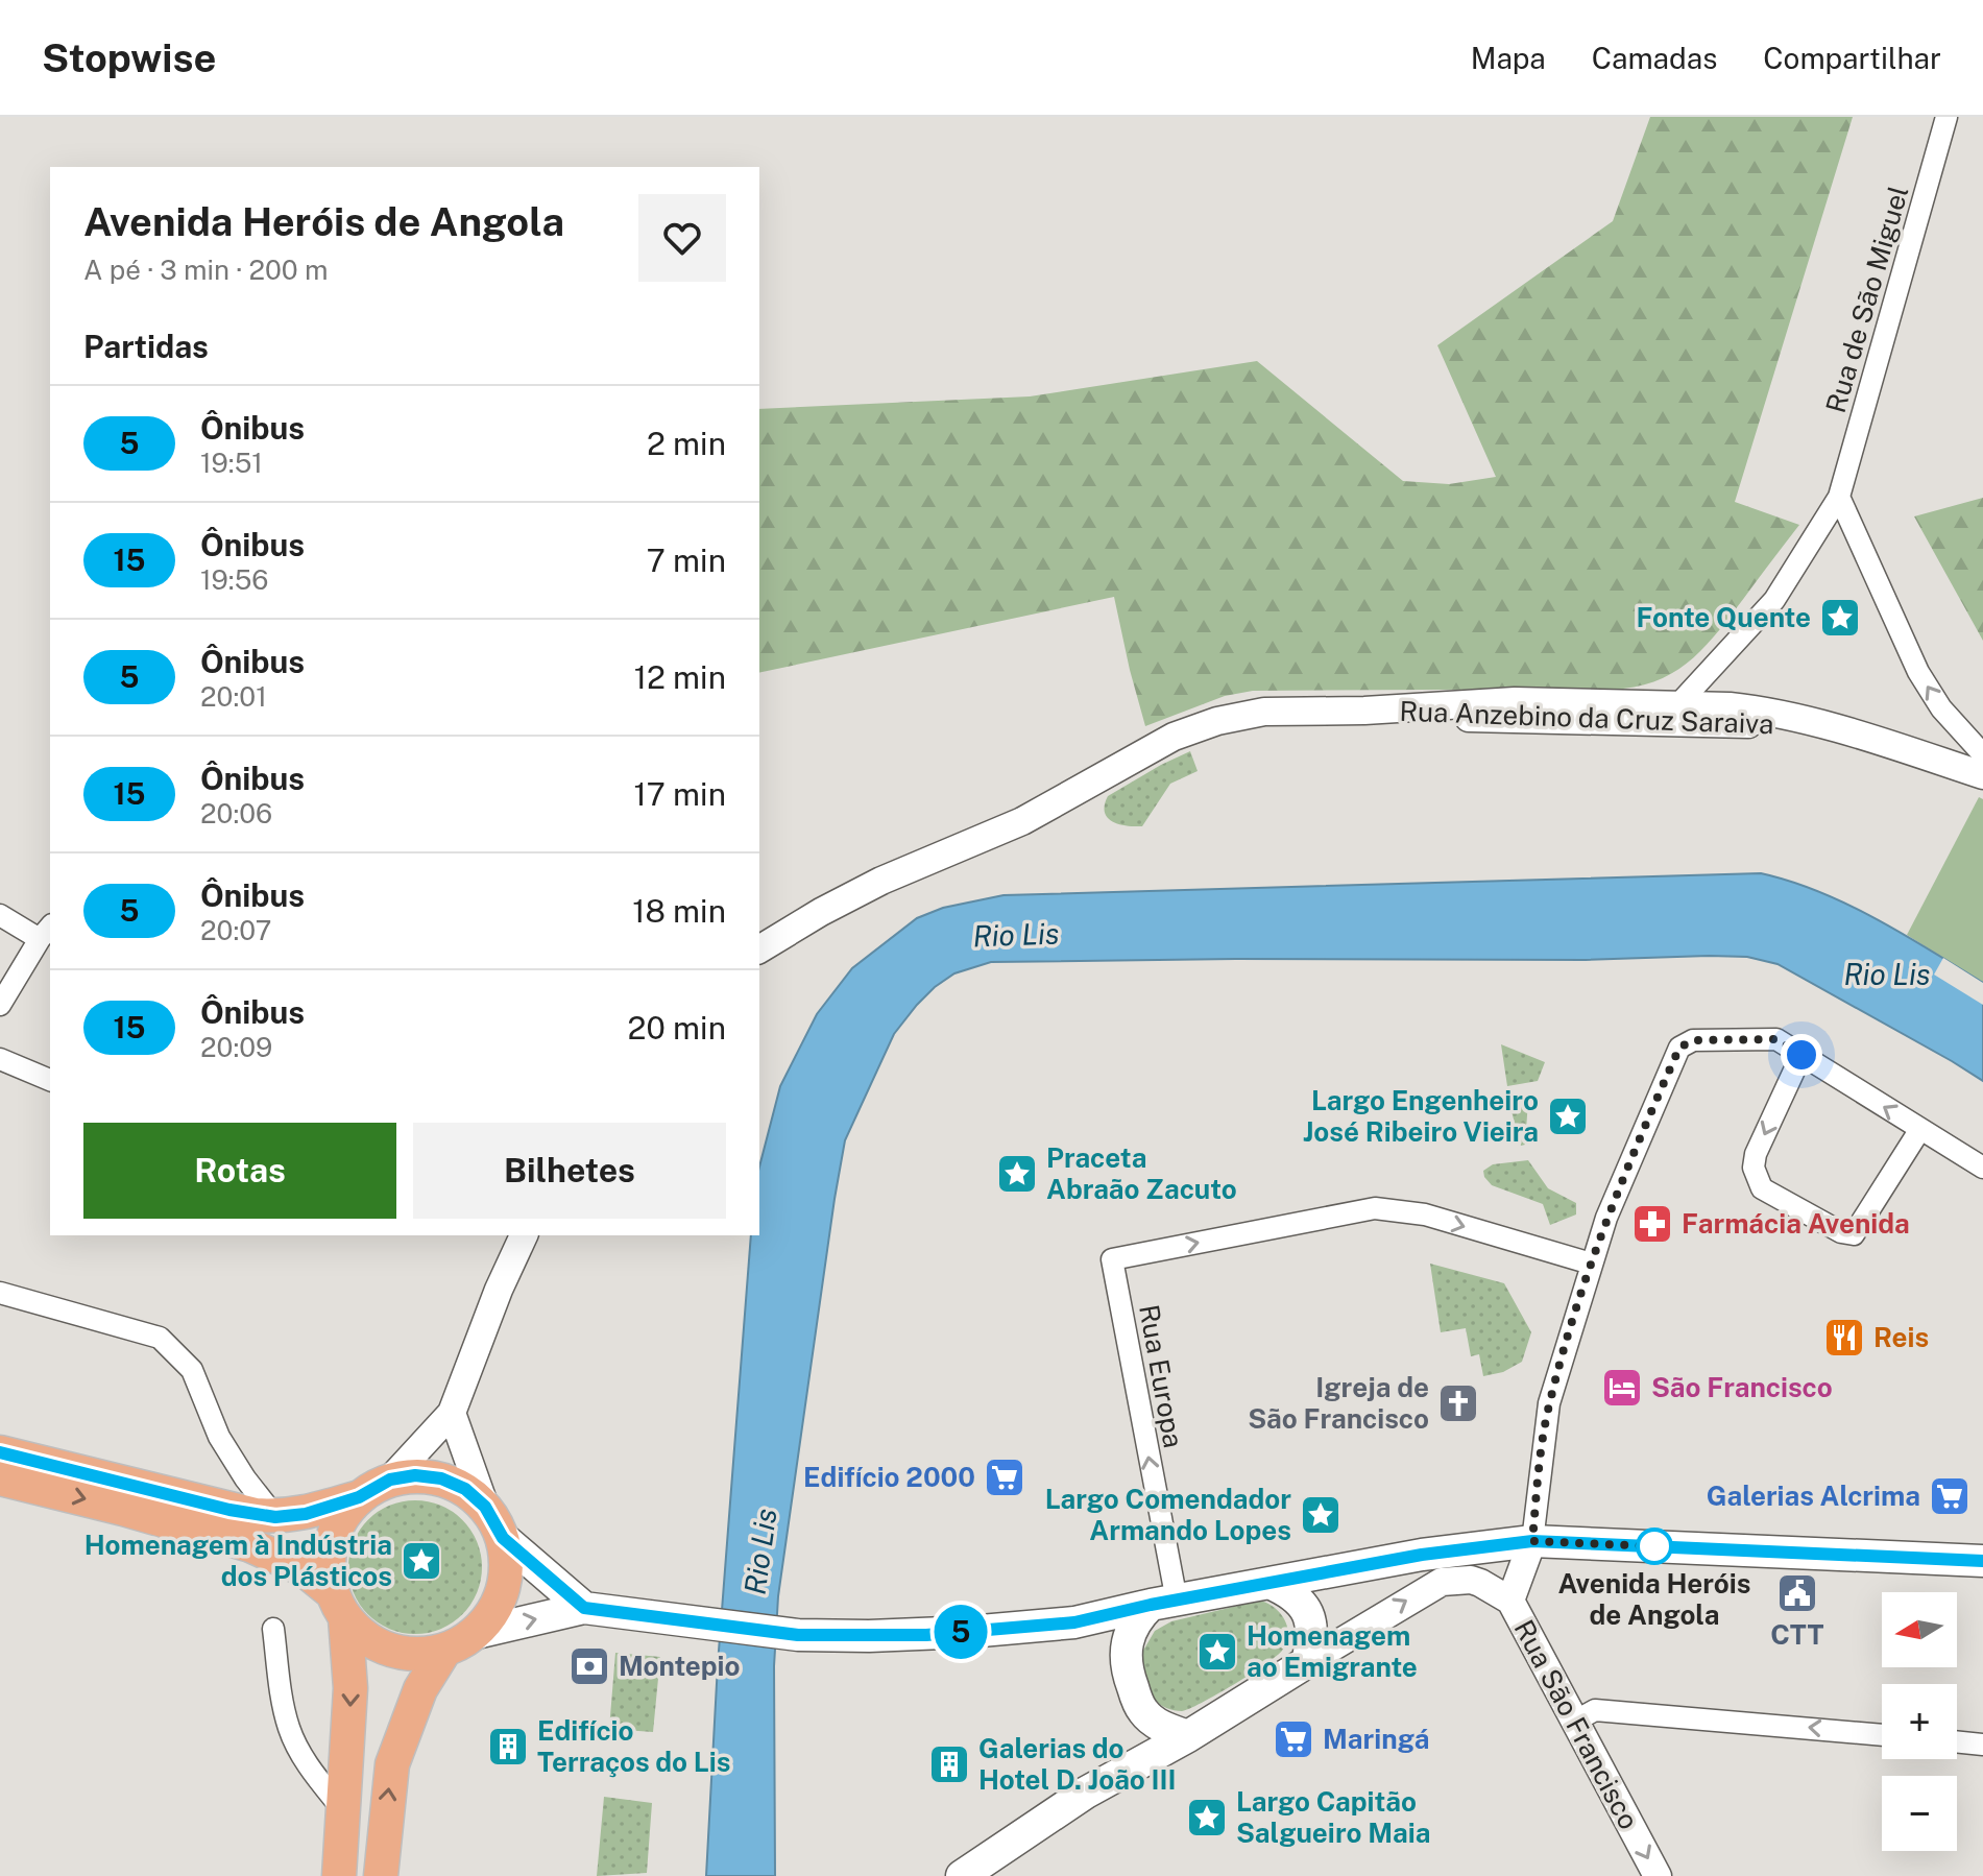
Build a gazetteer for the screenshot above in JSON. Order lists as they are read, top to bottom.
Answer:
{
  "streets": {
    "street": [
      "Rua de São Miguel",
      "Rua Anzebino da Cruz Saraiva",
      "Rua Europa",
      "Rua São Francisco"
    ]
  },
  "crossings": [
    ["Rua de São Miguel", "Rua Anzebino da Cruz Saraiva"],
    ["Rua Europa", "Rua São Francisco"]
  ],
  "water": ["Rio Lis"],
  "places": {
    "place": [
      "Fonte Quente",
      "Largo Engenheiro José Ribeiro Vieira",
      "Praceta Abraão Zacuto",
      "Largo Comendador Armando Lopes",
      "Homenagem à Indústria dos Plásticos",
      "Homenagem ao Emigrante",
      "Largo Capitão Salgueiro Maia"
    ],
    "pharmacy": ["Farmácia Avenida"],
    "restaurant": ["Reis"],
    "hotel": ["São Francisco"],
    "church": ["Igreja de São Francisco"],
    "supermarket": ["Edifício 2000", "Galerias Alcrima", "Maringá"],
    "other": ["Avenida Heróis de Angola"],
    "public building": ["CTT"],
    "bank": ["Montepio"],
    "building": ["Edifício Terraços do Lis", "Galerias do Hotel D. João III"]
  },
  "lines": ["bus line 5"],
  "north": "left",
  "page": {
    "header": "Stopwise",
    "nav": ["Mapa", "Camadas", "Compartilhar"],
    "on_map": "5",
    "heading": [
      ["Avenida Heróis de Angola", "A pé · 3 min · 200 m"],
      "Partidas"
    ],
    "list": [
      {
        "mark": "5",
        "name": "Ônibus",
        "note": "19:51",
        "value": "2 min"
      },
      {
        "mark": "15",
        "name": "Ônibus",
        "note": "19:56",
        "value": "7 min"
      },
      {
        "mark": "5",
        "name": "Ônibus",
        "note": "20:01",
        "value": "12 min"
      },
      {
        "mark": "15",
        "name": "Ônibus",
        "note": "20:06",
        "value": "17 min"
      },
      {
        "mark": "5",
        "name": "Ônibus",
        "note": "20:07",
        "value": "18 min"
      },
      {
        "mark": "15",
        "name": "Ônibus",
        "note": "20:09",
        "value": "20 min"
      }
    ],
    "buttons": ["Rotas", "Bilhetes"],
    "map_buttons": ["+", "−"]
  }
}
